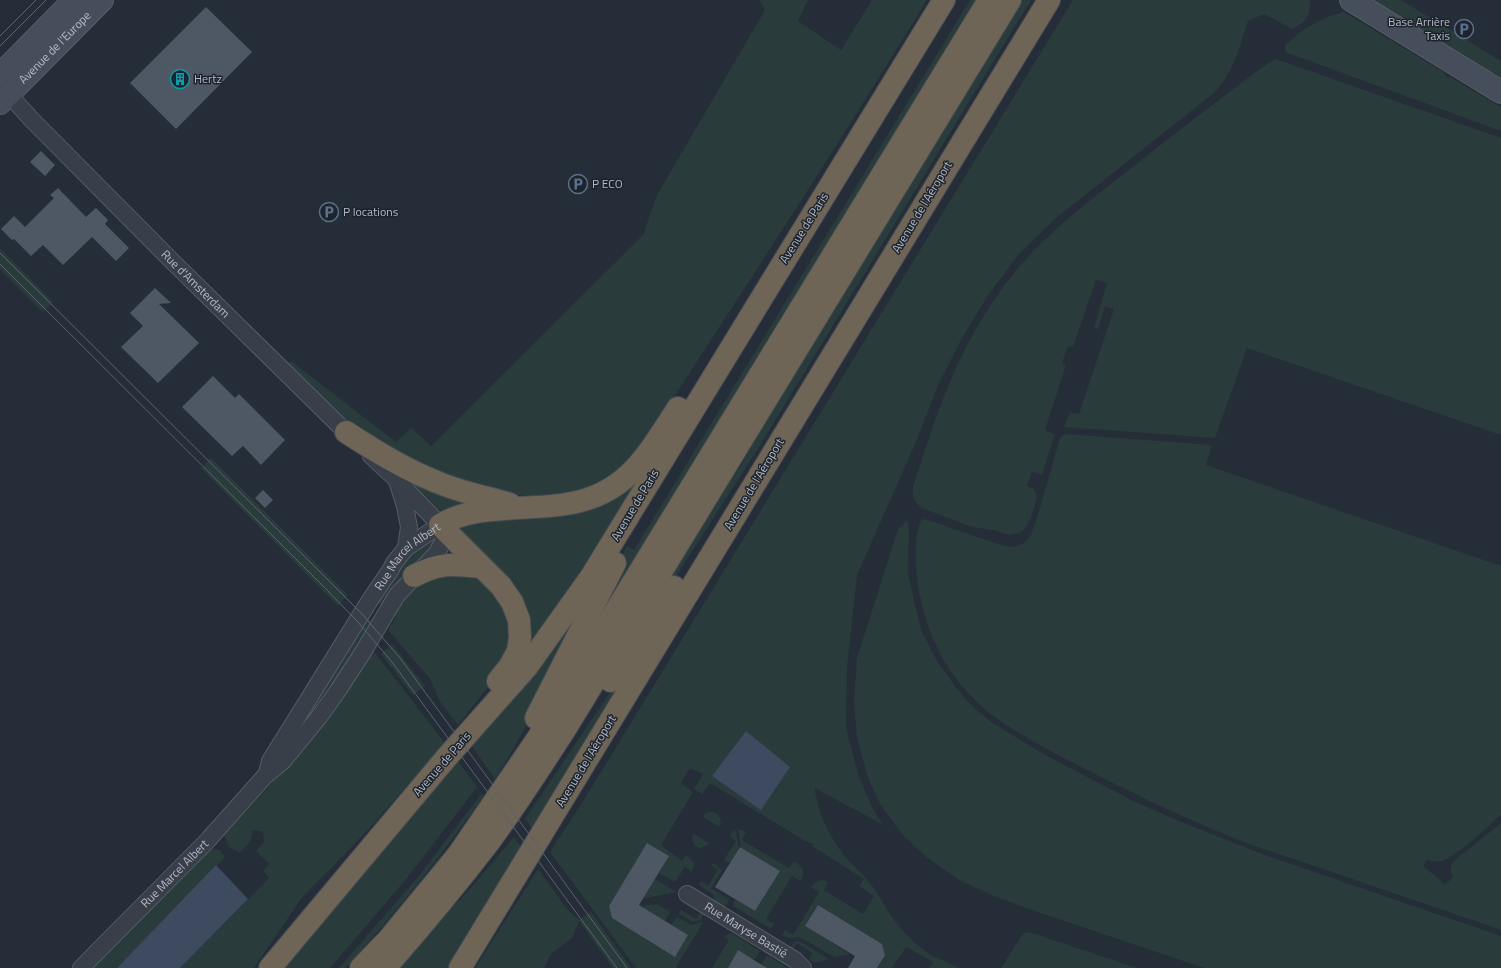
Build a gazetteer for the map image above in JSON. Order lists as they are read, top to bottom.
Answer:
{
  "streets": {
    "highway": ["Avenue de l'Aéroport", "Avenue de Paris"],
    "street": [
      "Avenue de l'Europe",
      "Rue d'Amsterdam",
      "Rue Marcel Albert",
      "Rue Maryse Bastié"
    ]
  },
  "crossings": [
    ["Avenue de l'Europe", "Rue d'Amsterdam"],
    ["Rue d'Amsterdam", "Rue Marcel Albert"]
  ],
  "places": {
    "parking": ["Base Arrière Taxis", "P ECO", "P locations"],
    "building": ["Hertz"]
  }
}
